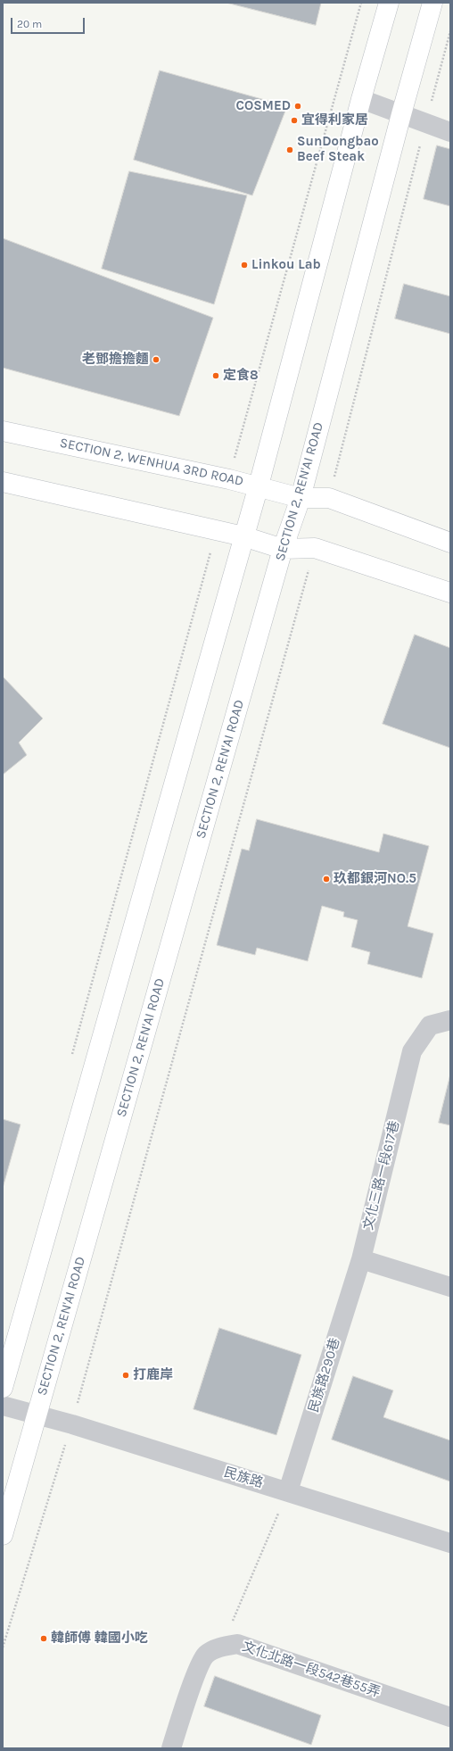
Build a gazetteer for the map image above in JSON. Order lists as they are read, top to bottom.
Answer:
{
  "streets": {
    "main road": ["SECTION 2, WENHUA 3RD ROAD", "SECTION 2, REN'AI ROAD"],
    "street": [
      "文化三路一段617巷",
      "民族路290巷",
      "民族路",
      "文化北路一段542巷55弄"
    ]
  },
  "crossings": [
    ["SECTION 2, WENHUA 3RD ROAD", "SECTION 2, REN'AI ROAD"],
    ["SECTION 2, REN'AI ROAD", "民族路"],
    ["文化三路一段617巷", "民族路290巷"],
    ["民族路290巷", "民族路"]
  ],
  "places": [
    "COSMED",
    "宜得利家居",
    "SunDongbao Beef Steak",
    "Linkou Lab",
    "老鄧擔擔麵",
    "定食8",
    "玖都銀河NO.5",
    "打鹿岸",
    "韓師傅 韓國小吃"
  ],
  "scale_bar": "20 m"
}
